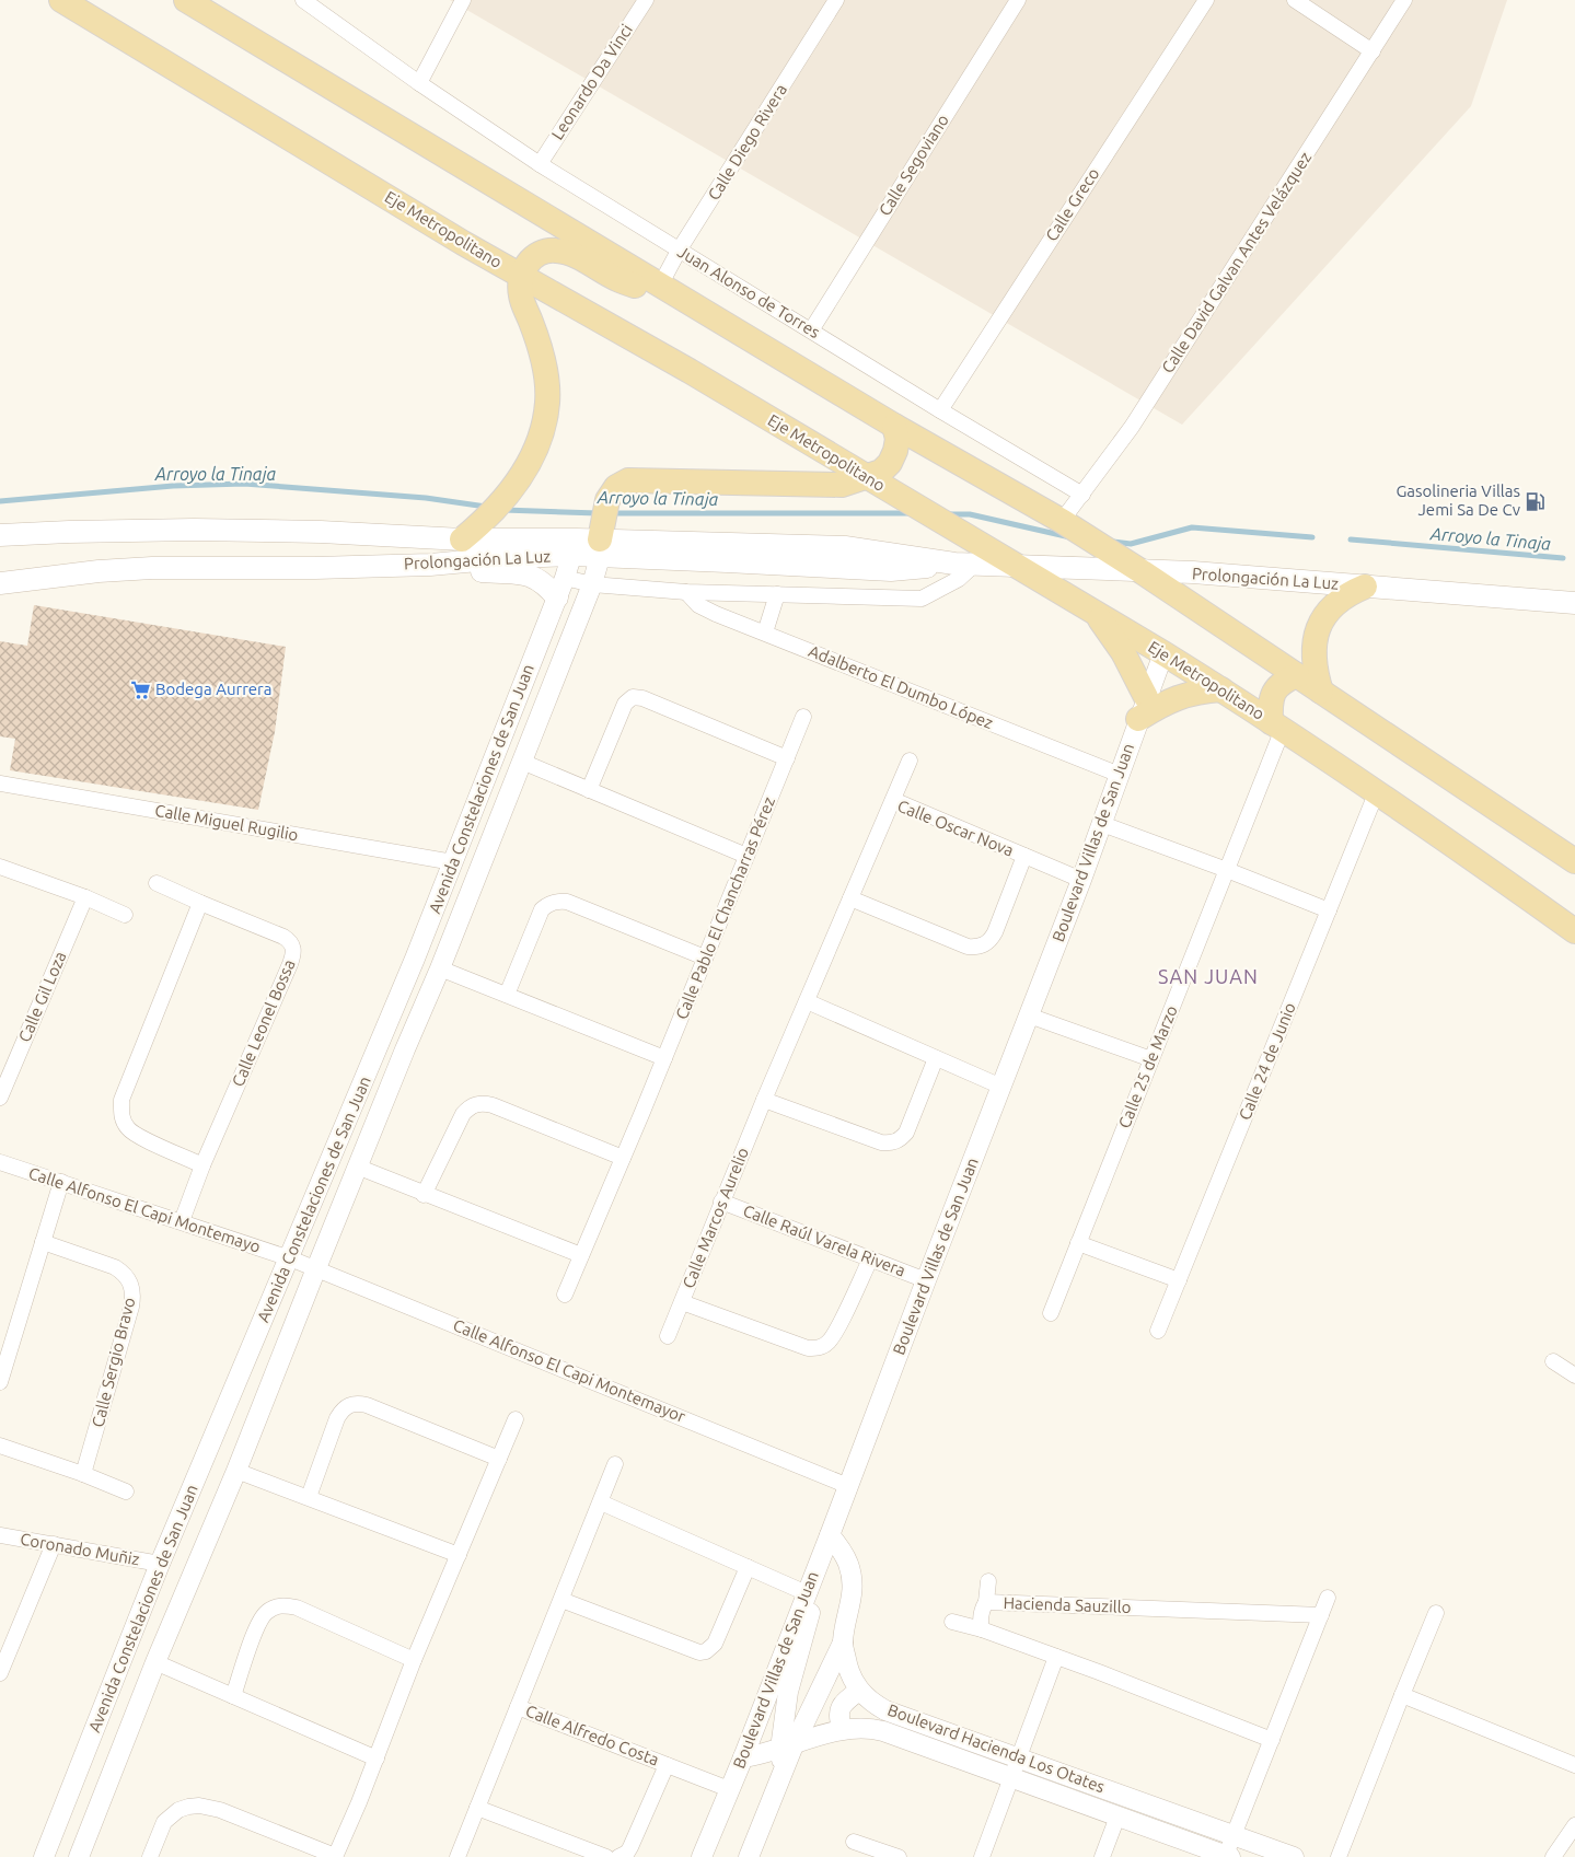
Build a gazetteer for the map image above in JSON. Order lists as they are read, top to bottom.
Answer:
{
  "streets": {
    "main road": ["Eje Metropolitano", "Prolongación La Luz"],
    "street": [
      "Leonardo Da Vinci",
      "Calle Diego Rivera",
      "Calle Segoviano",
      "Calle Greco",
      "Calle David Galvan Antes Velázquez",
      "Juan Alonso de Torres",
      "Adalberto El Dumbo López",
      "Avenida Constelaciones de San Juan",
      "Calle Miguel Rugilio",
      "Calle Oscar Nova",
      "Boulevard Villas de San Juan",
      "Calle Pablo El Chancharras Pérez",
      "Calle Gil Loza",
      "Calle Leonel Bossa",
      "Calle 24 de Junio",
      "Calle 25 de Marzo",
      "Calle Alfonso El Capi Montemayo",
      "Calle Marcos Aurelio",
      "Calle Raúl Varela Rivera",
      "Calle Sergio Bravo",
      "Calle Alfonso El Capi Montemayor",
      "Coronado Muñiz",
      "Hacienda Sauzillo",
      "Calle Alfredo Costa",
      "Boulevard Hacienda Los Otates"
    ]
  },
  "crossings": [
    ["Leonardo Da Vinci", "Juan Alonso de Torres"],
    ["Calle Diego Rivera", "Juan Alonso de Torres"],
    ["Calle Segoviano", "Juan Alonso de Torres"],
    ["Calle Greco", "Juan Alonso de Torres"],
    ["Eje Metropolitano", "Prolongación La Luz"],
    ["Eje Metropolitano", "Boulevard Villas de San Juan"],
    ["Eje Metropolitano", "Calle 24 de Junio"],
    ["Eje Metropolitano", "Calle 25 de Marzo"],
    ["Calle David Galvan Antes Velázquez", "Juan Alonso de Torres"],
    ["Prolongación La Luz", "Avenida Constelaciones de San Juan"],
    ["Adalberto El Dumbo López", "Boulevard Villas de San Juan"],
    ["Avenida Constelaciones de San Juan", "Calle Miguel Rugilio"],
    ["Avenida Constelaciones de San Juan", "Calle Alfonso El Capi Montemayo"],
    ["Avenida Constelaciones de San Juan", "Calle Alfonso El Capi Montemayor"],
    ["Avenida Constelaciones de San Juan", "Coronado Muñiz"],
    ["Calle Oscar Nova", "Boulevard Villas de San Juan"],
    ["Calle Oscar Nova", "Calle Marcos Aurelio"],
    ["Boulevard Villas de San Juan", "Calle Raúl Varela Rivera"],
    ["Boulevard Villas de San Juan", "Calle Alfonso El Capi Montemayor"],
    ["Boulevard Villas de San Juan", "Calle Alfredo Costa"],
    ["Boulevard Villas de San Juan", "Boulevard Hacienda Los Otates"],
    ["Calle Leonel Bossa", "Calle Alfonso El Capi Montemayo"],
    ["Calle Alfonso El Capi Montemayo", "Calle Alfonso El Capi Montemayor"],
    ["Calle Marcos Aurelio", "Calle Raúl Varela Rivera"]
  ],
  "districts": ["SAN JUAN"],
  "water": ["Arroyo la Tinaja"],
  "places": {
    "fuel station": ["Gasolineria Villas Jemi Sa De Cv"],
    "supermarket": ["Bodega Aurrera"]
  }
}
